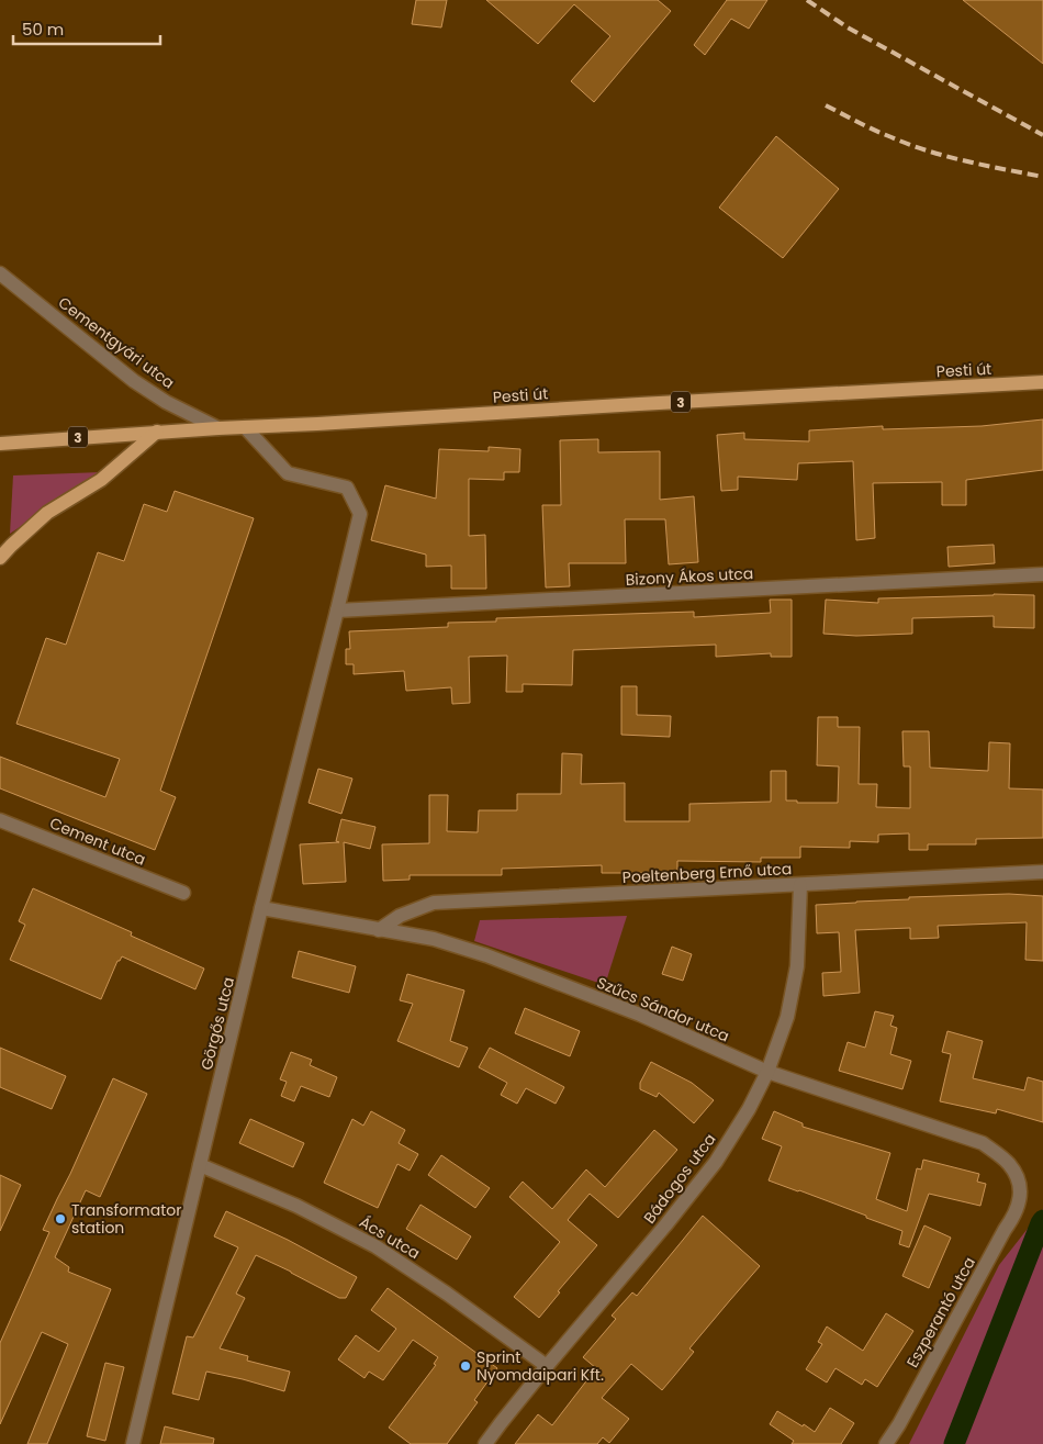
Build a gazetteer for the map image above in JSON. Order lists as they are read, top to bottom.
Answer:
{
  "streets": {
    "main road": ["Pesti út", "3"],
    "street": [
      "Cementgyári utca",
      "Bizony Ákos utca",
      "Cement utca",
      "Poeltenberg Ernő utca",
      "Szűcs Sándor utca",
      "Görgős utca",
      "Bádogos utca",
      "Ács utca",
      "Eszperantó utca"
    ]
  },
  "crossings": [
    ["Cementgyári utca", "Pesti út"],
    ["Pesti út", "Görgős utca"],
    ["Bizony Ákos utca", "Görgős utca"],
    ["Poeltenberg Ernő utca", "Szűcs Sándor utca"],
    ["Poeltenberg Ernő utca", "Bádogos utca"],
    ["Szűcs Sándor utca", "Görgős utca"],
    ["Szűcs Sándor utca", "Bádogos utca"],
    ["Szűcs Sándor utca", "Eszperantó utca"],
    ["Görgős utca", "Ács utca"],
    ["Bádogos utca", "Ács utca"]
  ],
  "places": ["Transformator station", "Sprint Nyomdaipari Kft."],
  "scale_bar": "50 m"
}
